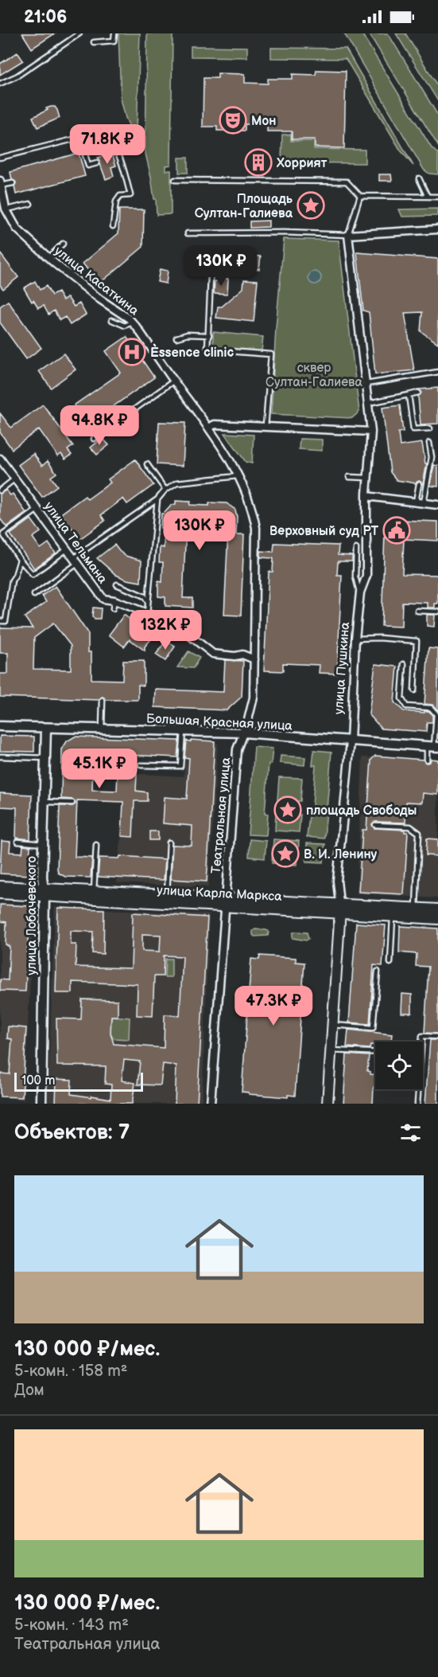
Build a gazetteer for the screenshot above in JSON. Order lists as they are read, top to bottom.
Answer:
{
  "streets": {
    "main road": ["улица Пушкина", "улица Карла Маркса"],
    "street": [
      "улица Касаткина",
      "улица Тельмана",
      "Большая Красная улица",
      "Театральная улица",
      "улица Лобачевского"
    ]
  },
  "crossings": [
    ["улица Касаткина", "Театральная улица"],
    ["улица Тельмана", "Театральная улица"],
    ["улица Пушкина", "Большая Красная улица"],
    ["улица Пушкина", "улица Карла Маркса"],
    ["Большая Красная улица", "Театральная улица"],
    ["Большая Красная улица", "улица Лобачевского"],
    ["Театральная улица", "улица Карла Маркса"],
    ["улица Карла Маркса", "улица Лобачевского"]
  ],
  "parks": ["сквер Султан-Галиева"],
  "places": {
    "theatre": ["Мон"],
    "building": ["Хоррият"],
    "place": ["Площадь Султан-Галиева", "площадь Свободы", "В. И. Ленину"],
    "hospital": ["Èssence clinic"],
    "public building": ["Верховный суд РТ"]
  },
  "scale_bar": "100 m",
  "page": {
    "status": "21:06",
    "price": [
      "71.8K ₽",
      "130K ₽",
      "94.8K ₽",
      "130K ₽",
      "132K ₽",
      "45.1K ₽",
      "47.3K ₽"
    ],
    "scale": "100 m",
    "heading": "Объектов: 7",
    "list": [
      {
        "name": "130 000 ₽/мес.",
        "note": "5-комн. · 158 m² · Дом"
      },
      {
        "name": "130 000 ₽/мес.",
        "note": "5-комн. · 143 m² · Театральная улица"
      }
    ]
  }
}
